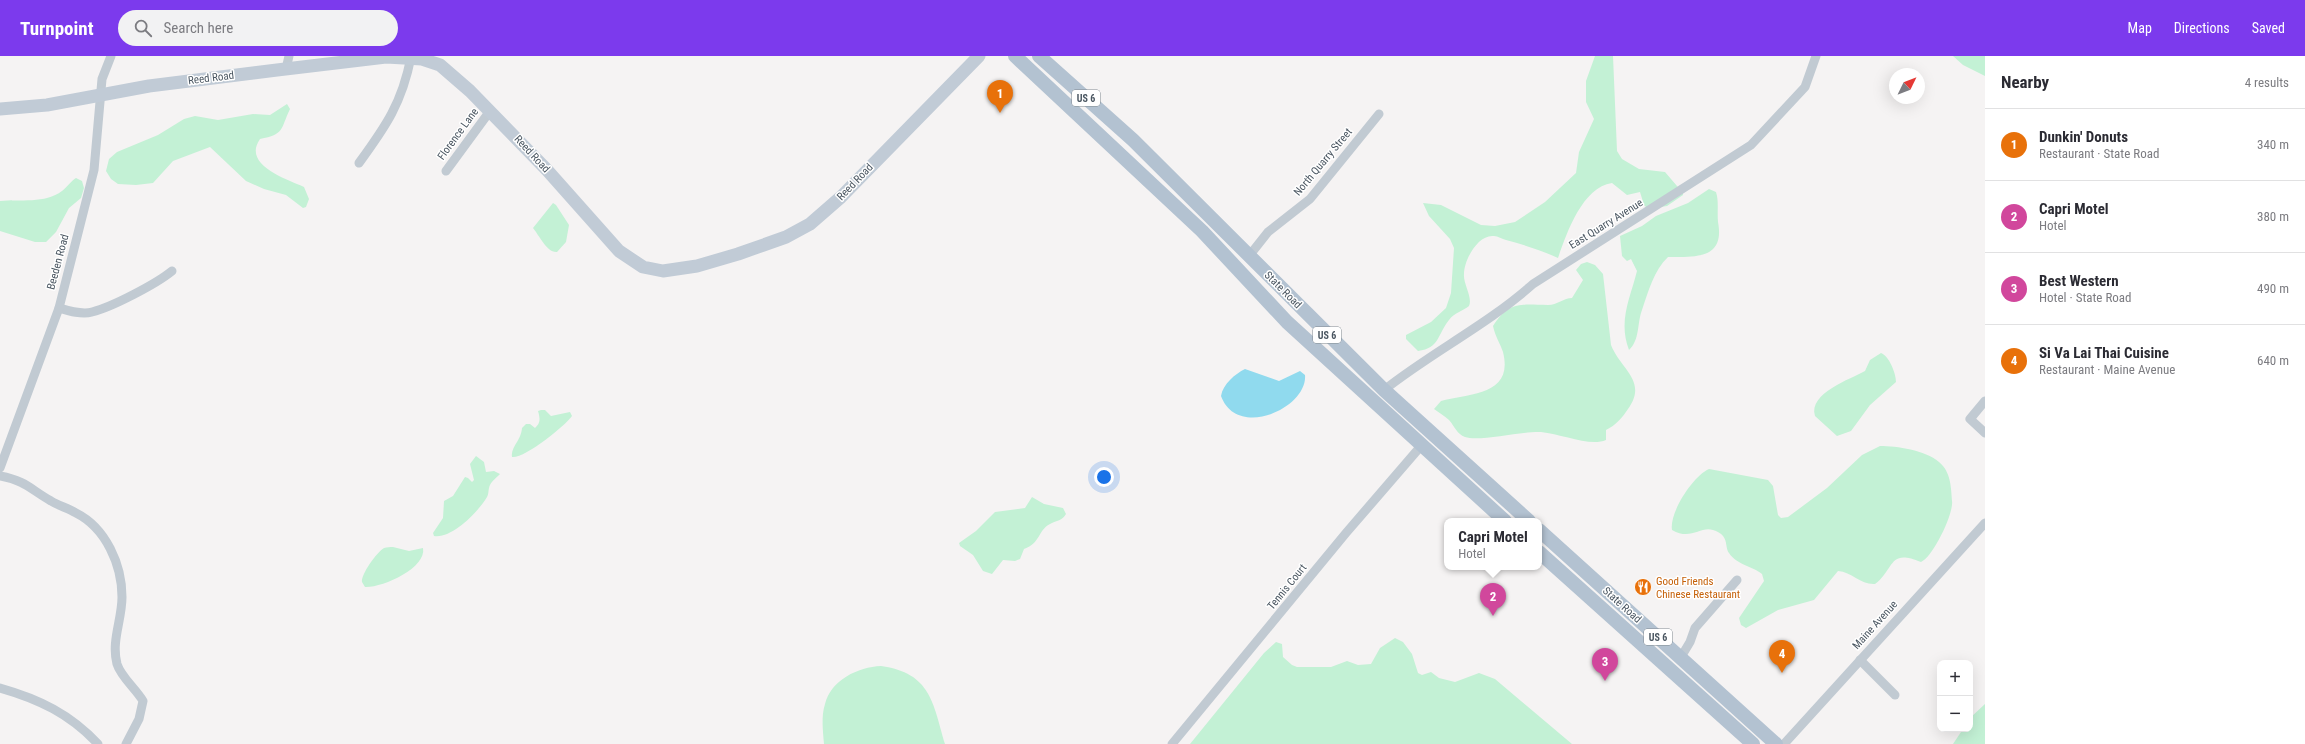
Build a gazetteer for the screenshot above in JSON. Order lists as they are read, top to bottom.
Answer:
{
  "streets": {
    "main road": ["US 6", "State Road"],
    "street": [
      "Reed Road",
      "Florence Lane",
      "North Quarry Street",
      "East Quarry Avenue",
      "Beeden Road",
      "Tennis Court",
      "Maine Avenue"
    ]
  },
  "crossings": [
    ["Reed Road", "Florence Lane"],
    ["Reed Road", "Beeden Road"],
    ["North Quarry Street", "State Road"],
    ["East Quarry Avenue", "State Road"],
    ["State Road", "Tennis Court"]
  ],
  "places": {
    "restaurant": ["Good Friends Chinese Restaurant"]
  },
  "north": "top right",
  "page": {
    "header": "Turnpoint",
    "search": "Search here",
    "nav": ["Map", "Directions", "Saved"],
    "heading": ["Nearby", "4 results"],
    "pins": [
      "1",
      "2",
      "4",
      "3"
    ],
    "list": [
      {
        "mark": "1",
        "name": "Dunkin' Donuts",
        "note": "Restaurant · State Road",
        "value": "340 m"
      },
      {
        "mark": "2",
        "name": "Capri Motel",
        "note": "Hotel",
        "value": "380 m"
      },
      {
        "mark": "3",
        "name": "Best Western",
        "note": "Hotel · State Road",
        "value": "490 m"
      },
      {
        "mark": "4",
        "name": "Si Va Lai Thai Cuisine",
        "note": "Restaurant · Maine Avenue",
        "value": "640 m"
      }
    ],
    "popup": ["Capri Motel", "Hotel"],
    "map_buttons": ["+", "−"]
  }
}
